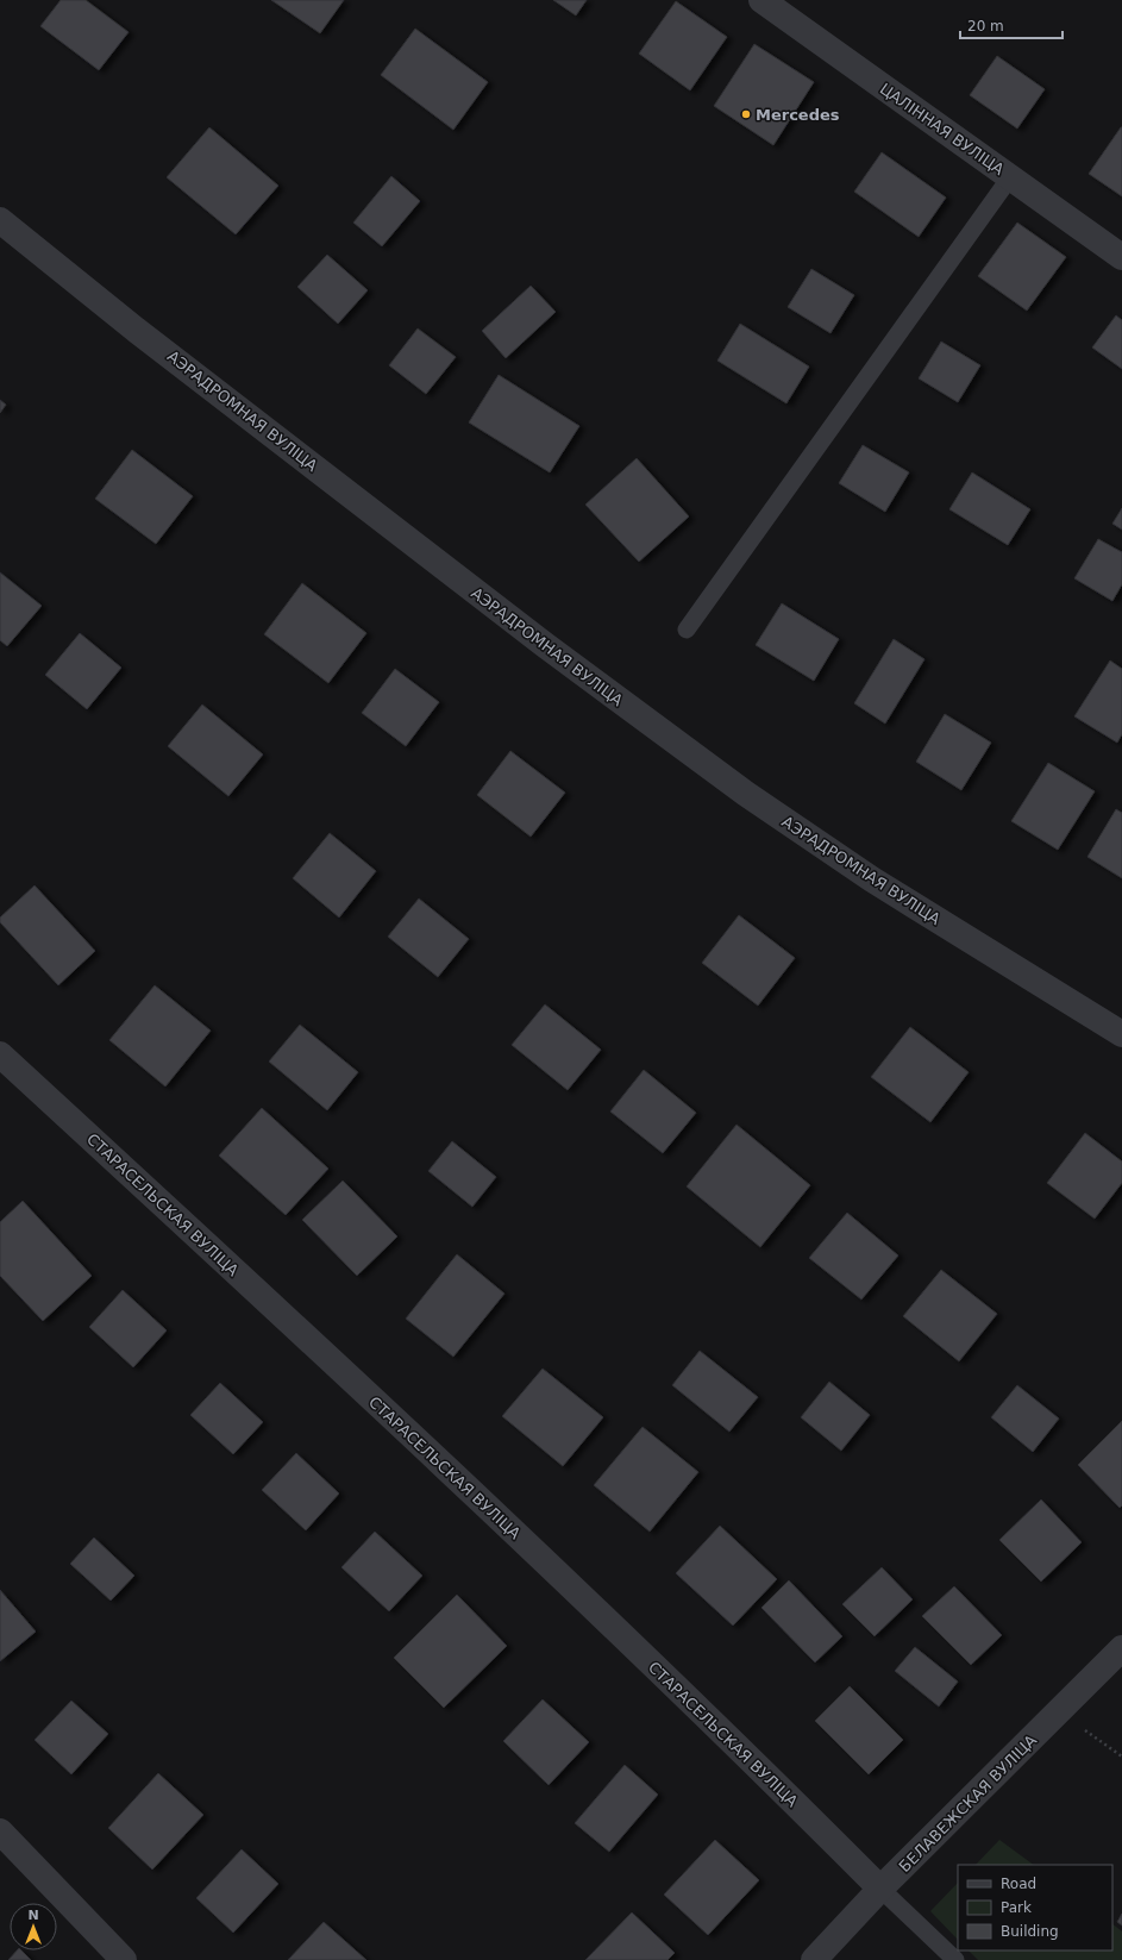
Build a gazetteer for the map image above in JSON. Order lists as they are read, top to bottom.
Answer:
{
  "streets": {
    "street": [
      "ЦАЛІННАЯ ВУЛІЦА",
      "АЭРАДРОМНАЯ ВУЛІЦА",
      "СТАРАСЕЛЬСКАЯ ВУЛІЦА",
      "БЕЛАВЕЖСКАЯ ВУЛІЦА"
    ]
  },
  "crossings": [
    ["СТАРАСЕЛЬСКАЯ ВУЛІЦА", "БЕЛАВЕЖСКАЯ ВУЛІЦА"]
  ],
  "places": ["Mercedes"],
  "legend": ["Road", "Park", "Building"],
  "scale_bar": "20 m",
  "north": "top"
}
